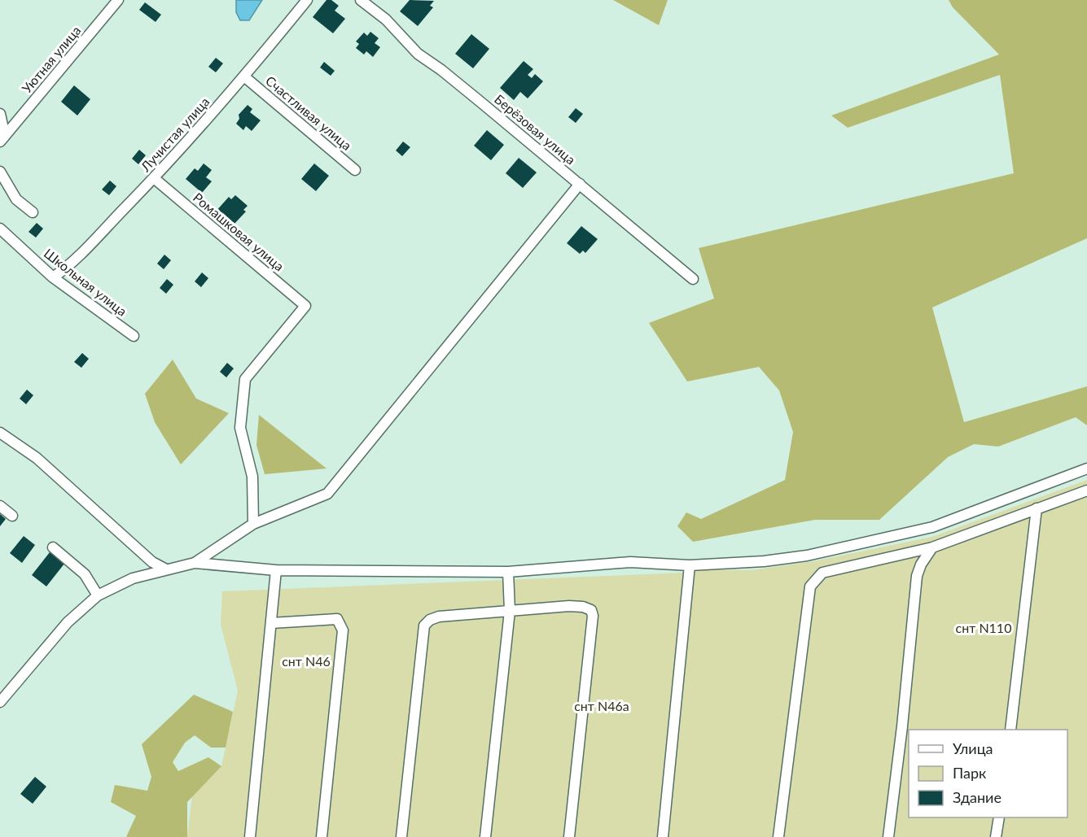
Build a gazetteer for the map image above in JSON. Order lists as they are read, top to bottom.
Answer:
{
  "streets": {
    "street": [
      "Уютная улица",
      "Счастливая улица",
      "Берёзовая улица",
      "Лучистая улица",
      "Ромашковая улица",
      "Школьная улица"
    ]
  },
  "crossings": [
    ["Счастливая улица", "Лучистая улица"],
    ["Лучистая улица", "Ромашковая улица"],
    ["Лучистая улица", "Школьная улица"]
  ],
  "parks": ["снт N110", "снт N46", "снт N46а"],
  "legend": ["Улица", "Парк", "Здание"]
}
